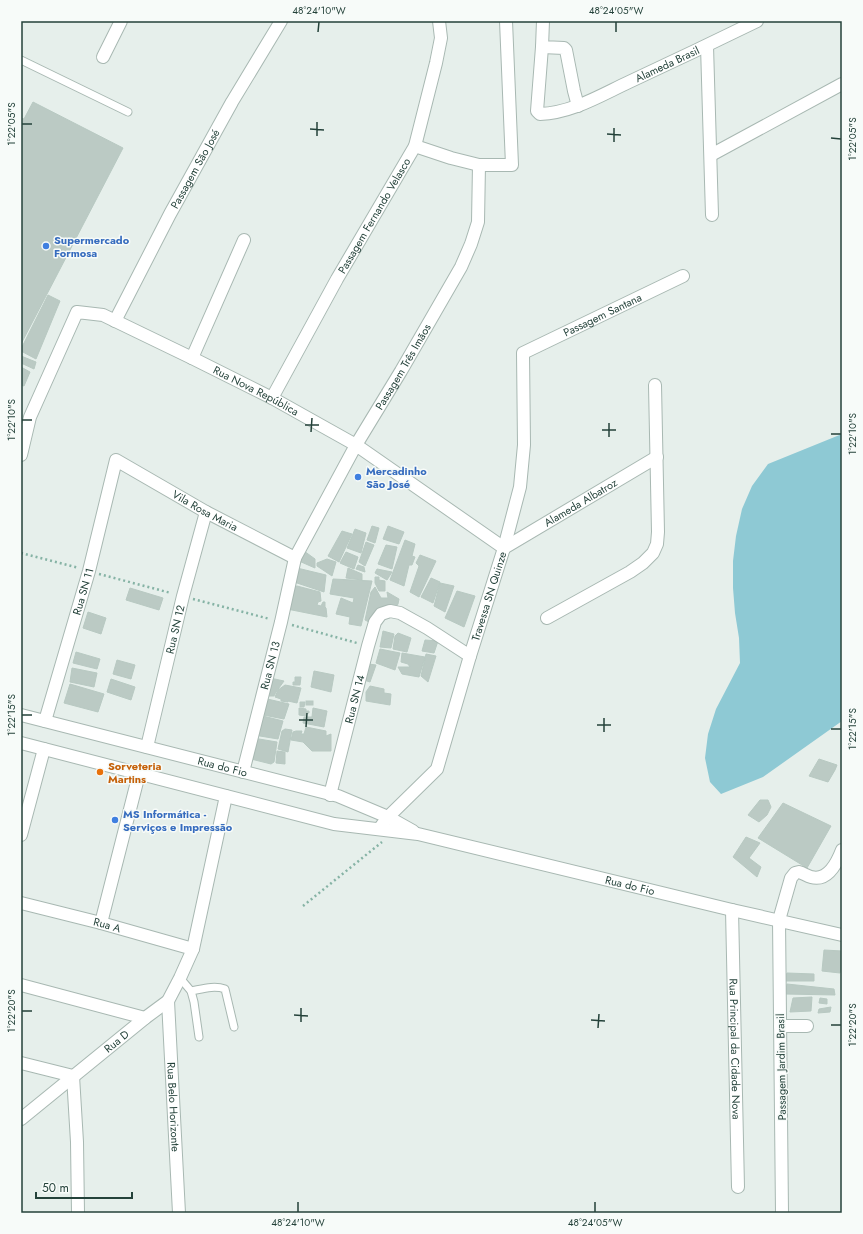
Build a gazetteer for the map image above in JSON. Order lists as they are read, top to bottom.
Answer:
{
  "streets": {
    "street": [
      "Alameda Brasil",
      "Passagem São José",
      "Passagem Fernando Velasco",
      "Passagem Santana",
      "Passagem Três Imãos",
      "Rua Nova República",
      "Alameda Albatroz",
      "Vila Rosa Maria",
      "Rua SN 11",
      "Travessa SN Quinze",
      "Rua SN 12",
      "Rua SN 13",
      "Rua SN 14",
      "Rua do Fio",
      "Rua A",
      "Rua D",
      "Rua Principal da Cidade Nova",
      "Passagem Jardim Brasil",
      "Rua Belo Horizonte"
    ]
  },
  "crossings": [
    ["Passagem São José", "Rua Nova República"],
    ["Passagem Fernando Velasco", "Rua Nova República"],
    ["Passagem Santana", "Travessa SN Quinze"],
    ["Passagem Três Imãos", "Rua Nova República"],
    ["Passagem Três Imãos", "Vila Rosa Maria"],
    ["Passagem Três Imãos", "Rua SN 13"],
    ["Rua Nova República", "Alameda Albatroz"],
    ["Rua Nova República", "Travessa SN Quinze"],
    ["Alameda Albatroz", "Travessa SN Quinze"],
    ["Vila Rosa Maria", "Rua SN 11"],
    ["Vila Rosa Maria", "Rua SN 12"],
    ["Vila Rosa Maria", "Rua SN 13"],
    ["Rua SN 11", "Rua do Fio"],
    ["Travessa SN Quinze", "Rua SN 14"],
    ["Travessa SN Quinze", "Rua do Fio"],
    ["Rua SN 12", "Rua do Fio"],
    ["Rua SN 13", "Rua do Fio"],
    ["Rua SN 14", "Rua do Fio"],
    ["Rua do Fio", "Rua Principal da Cidade Nova"],
    ["Rua do Fio", "Passagem Jardim Brasil"],
    ["Rua A", "Rua D"],
    ["Rua D", "Rua Belo Horizonte"]
  ],
  "places": [
    "Supermercado Formosa",
    "Mercadinho São José",
    "Sorveteria Martins",
    "MS Informática - Serviços e Impressão"
  ],
  "scale_bar": "50 m",
  "coordinates": [
    "48°24'10\"W",
    "48°24'05\"W",
    "1°22'05\"S",
    "1°22'10\"S",
    "1°22'15\"S",
    "1°22'20\"S"
  ]
}
